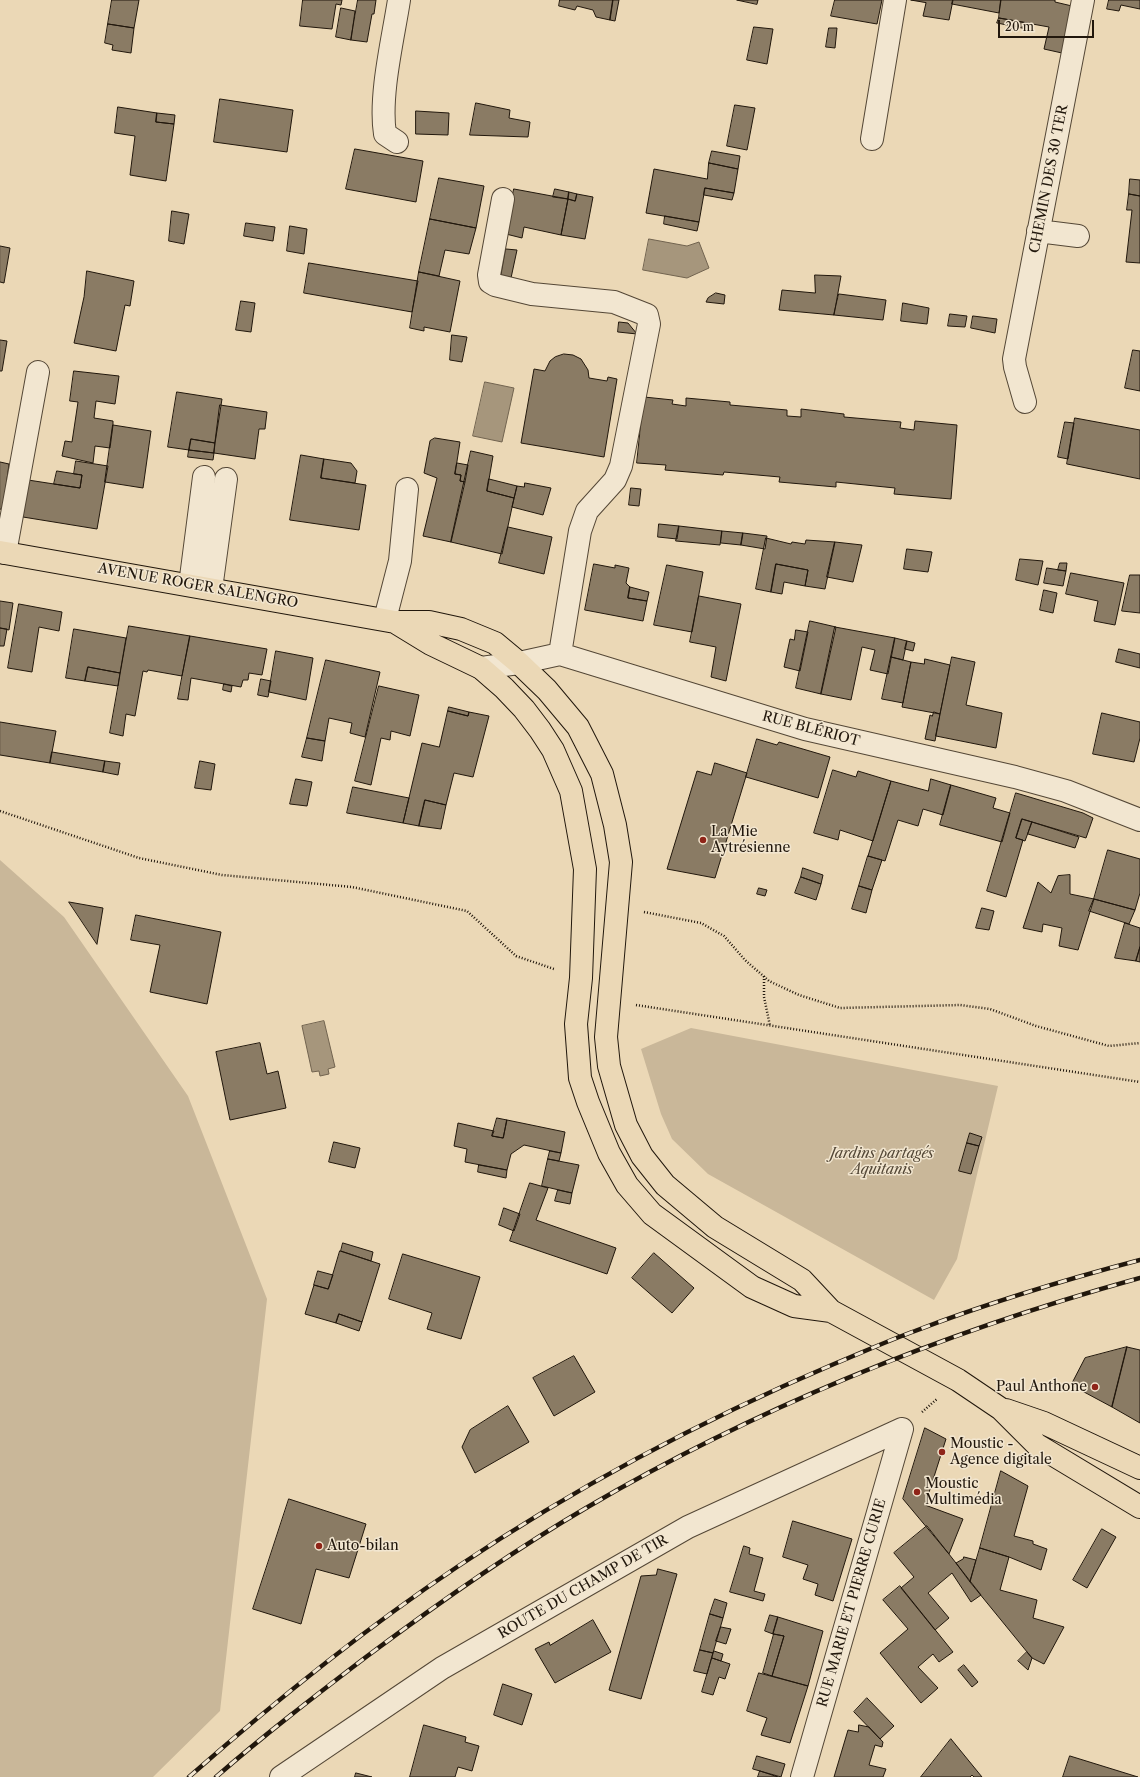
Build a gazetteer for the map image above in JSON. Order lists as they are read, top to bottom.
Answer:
{
  "streets": {
    "main road": ["AVENUE ROGER SALENGRO"],
    "street": [
      "CHEMIN DES 30 TER",
      "RUE BLÉRIOT",
      "ROUTE DU CHAMP DE TIR",
      "RUE MARIE ET PIERRE CURIE"
    ]
  },
  "crossings": [
    ["AVENUE ROGER SALENGRO", "RUE BLÉRIOT"],
    ["ROUTE DU CHAMP DE TIR", "RUE MARIE ET PIERRE CURIE"]
  ],
  "parks": ["Jardins partagés Aquitanis"],
  "places": [
    "La Mie Aytrésienne",
    "Paul Anthone",
    "Moustic - Agence digitale",
    "Moustic Multimédia",
    "Auto-bilan"
  ],
  "scale_bar": "20 m"
}
